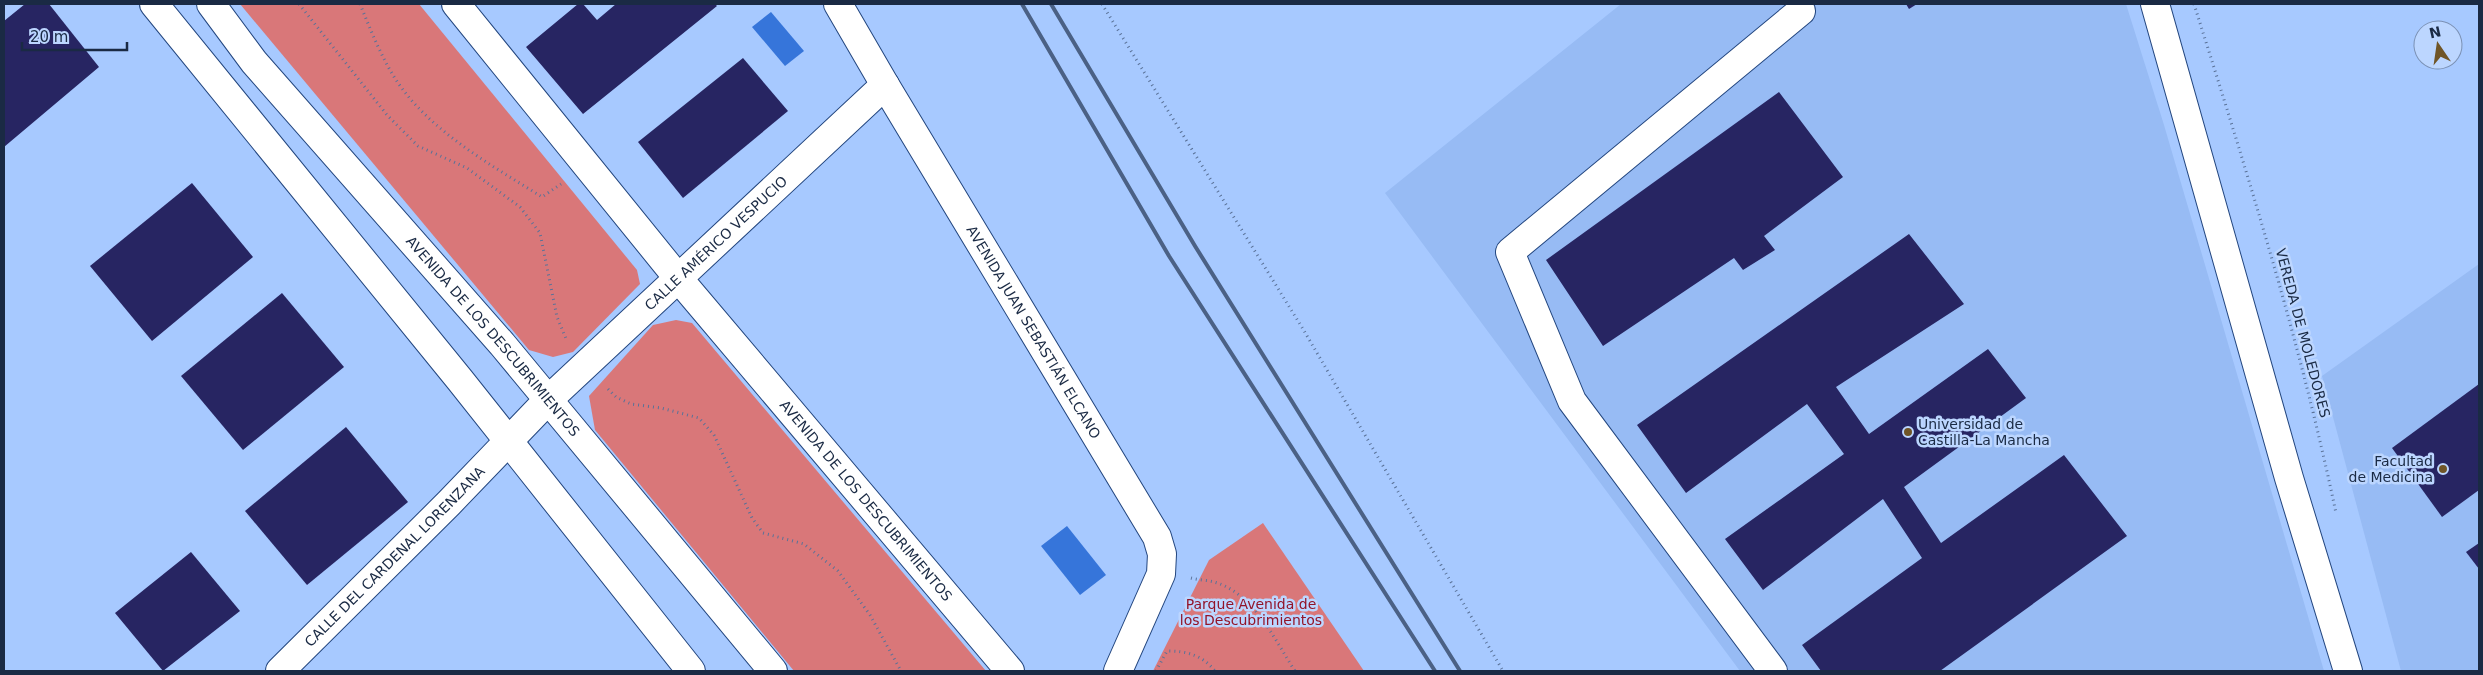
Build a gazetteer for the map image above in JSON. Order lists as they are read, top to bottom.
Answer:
{
  "streets": {
    "street": [
      "CALLE AMÉRICO VESPUCIO",
      "AVENIDA JUAN SEBASTIÁN ELCANO",
      "AVENIDA DE LOS DESCUBRIMIENTOS",
      "CALLE DEL CARDENAL LORENZANA"
    ],
    "path": ["VEREDA DE MOLEDORES"]
  },
  "crossings": [
    ["CALLE AMÉRICO VESPUCIO", "AVENIDA JUAN SEBASTIÁN ELCANO"],
    ["CALLE AMÉRICO VESPUCIO", "AVENIDA DE LOS DESCUBRIMIENTOS"],
    ["CALLE AMÉRICO VESPUCIO", "CALLE DEL CARDENAL LORENZANA"]
  ],
  "parks": ["Parque Avenida de los Descubrimientos"],
  "places": ["Universidad de Castilla-La Mancha", "Facultad de Medicina"],
  "scale_bar": "20 m",
  "north": "top"
}
